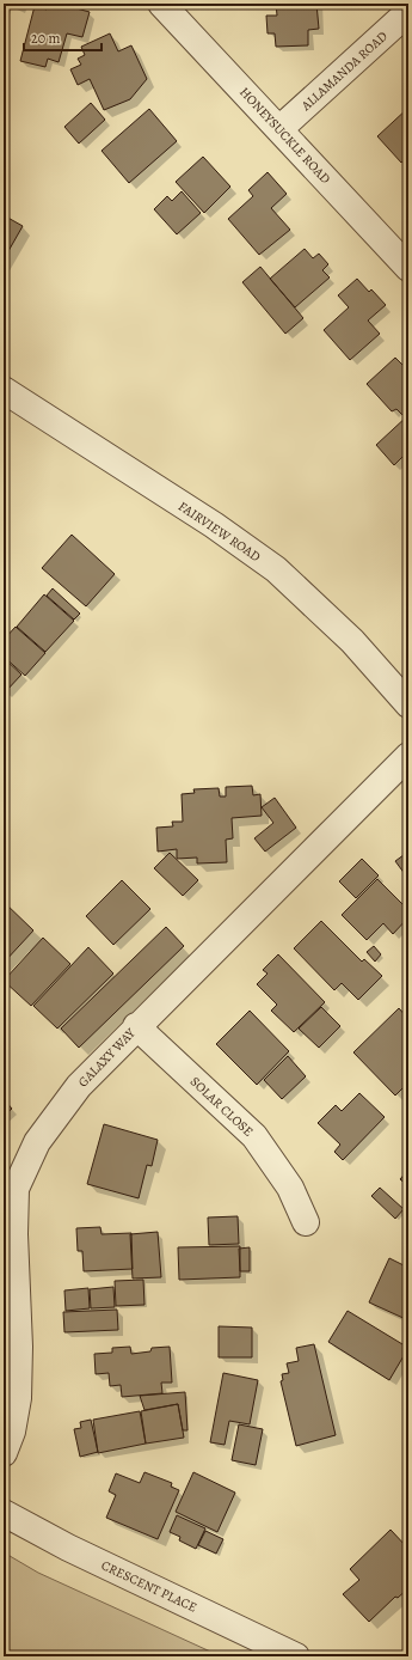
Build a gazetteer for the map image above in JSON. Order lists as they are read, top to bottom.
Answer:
{
  "streets": {
    "street": [
      "ALLAMANDA ROAD",
      "HONEYSUCKLE ROAD",
      "FAIRVIEW ROAD",
      "GALAXY WAY",
      "SOLAR CLOSE",
      "CRESCENT PLACE"
    ]
  },
  "crossings": [
    ["ALLAMANDA ROAD", "HONEYSUCKLE ROAD"],
    ["GALAXY WAY", "SOLAR CLOSE"]
  ],
  "scale_bar": "20 m"
}
